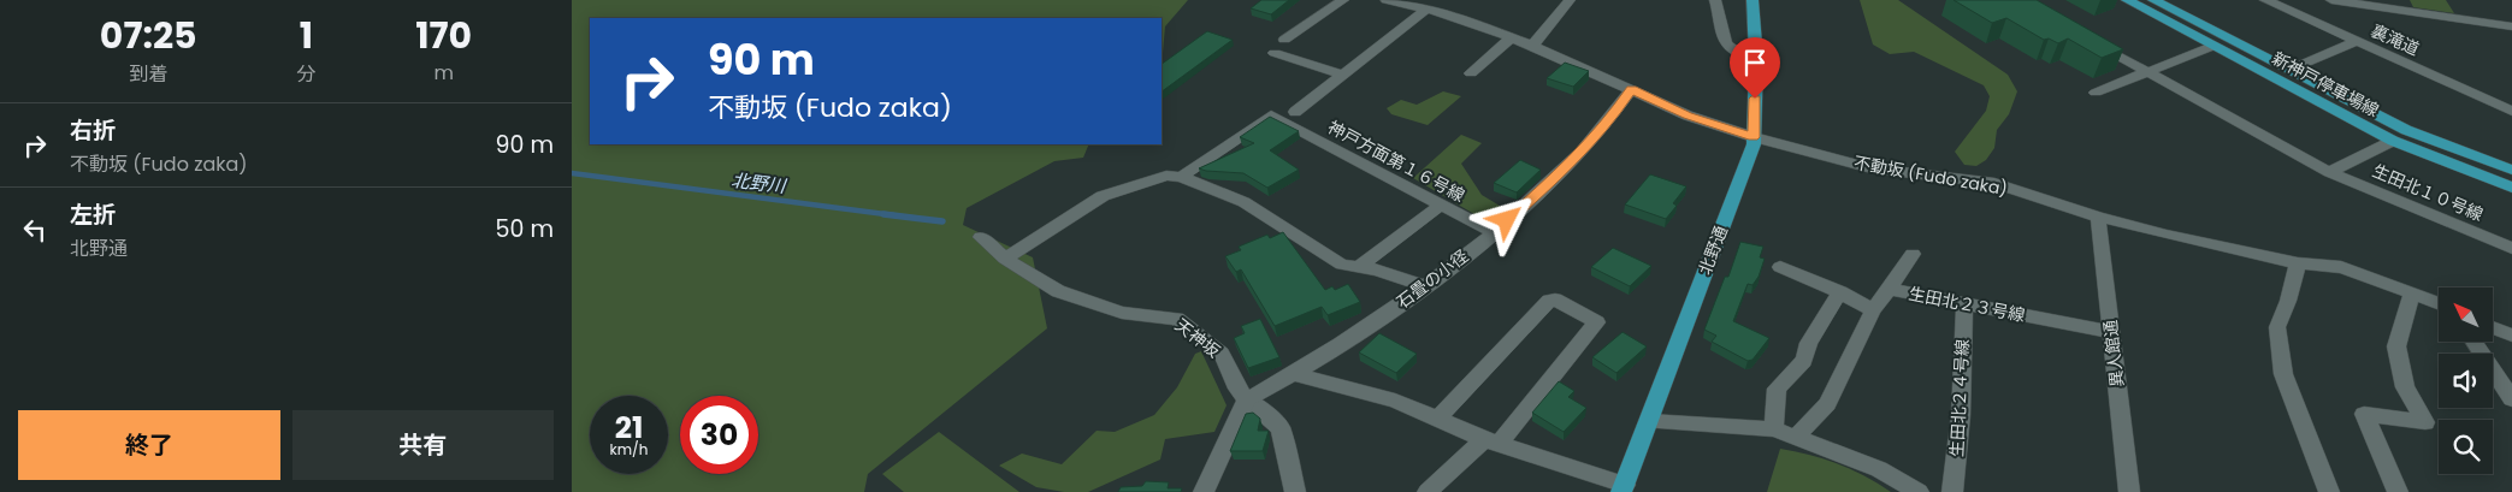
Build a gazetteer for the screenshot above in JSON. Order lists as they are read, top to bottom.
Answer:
{
  "streets": {
    "main road": ["新神戸停車場線", "北野通"],
    "street": [
      "裏滝道",
      "神戸方面第１６号線",
      "不動坂 (Fudo zaka)",
      "生田北１０号線",
      "石畳の小径",
      "生田北２３号線",
      "天神坂",
      "異人館通",
      "生田北２４号線"
    ]
  },
  "crossings": [
    ["神戸方面第１６号線", "石畳の小径"],
    ["不動坂 (Fudo zaka)", "北野通"],
    ["不動坂 (Fudo zaka)", "石畳の小径"],
    ["不動坂 (Fudo zaka)", "異人館通"],
    ["生田北２３号線", "異人館通"],
    ["生田北２３号線", "生田北２４号線"]
  ],
  "water": ["北野川"],
  "north": "top left",
  "page": {
    "eta": [
      "07:25",
      "到着",
      "1",
      "分",
      "170",
      "m"
    ],
    "turn": ["90 m", "不動坂 (Fudo zaka)"],
    "list": [
      {
        "name": "右折",
        "note": "不動坂 (Fudo zaka)",
        "value": "90 m"
      },
      {
        "name": "左折",
        "note": "北野通",
        "value": "50 m"
      }
    ],
    "speed": "21 km/h",
    "limit": "30",
    "buttons": ["終了", "共有"]
  }
}
